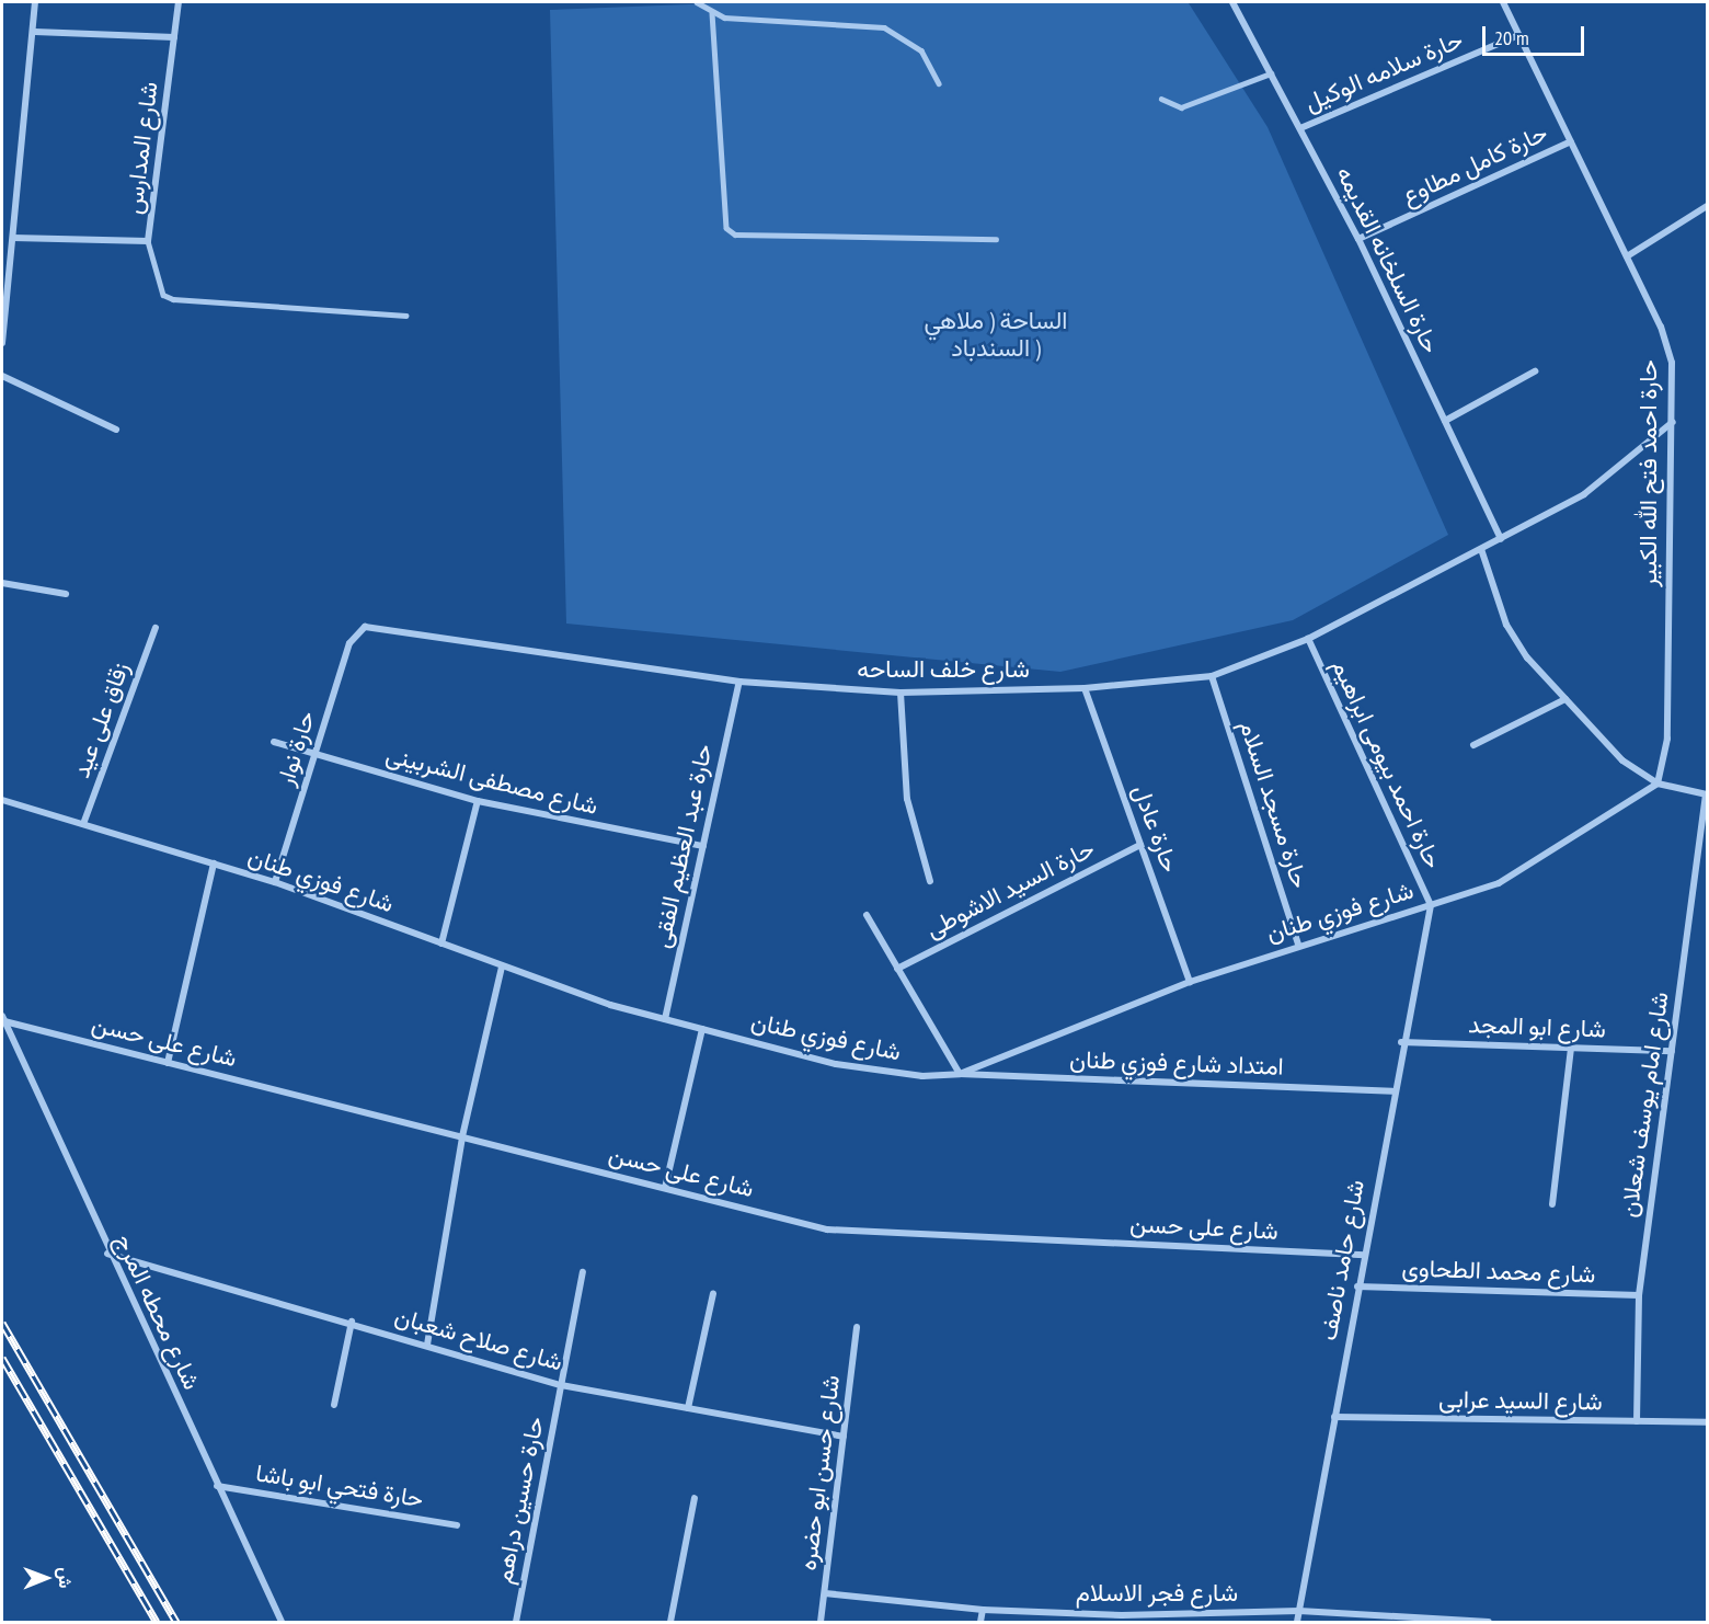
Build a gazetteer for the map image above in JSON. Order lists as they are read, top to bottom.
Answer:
{
  "streets": {
    "street": [
      "حارة سلامه الوكيل",
      "شارع المدارس",
      "حارة كامل مطاوع",
      "حارة السلخانه القديمه",
      "حارة احمد فتح الله الكبير",
      "شارع خلف الساحه",
      "زقاق على عيد",
      "حارة نوار",
      "حارة احمد بيومى ابراهيم",
      "شارع مصطفى الشربينى",
      "حارة مسجد السلام",
      "حارة عادل",
      "حارة عبد العظيم الفقى",
      "شارع فوزي طنان",
      "حارة السيد الاشوطى",
      "شارع ابو المجد",
      "شارع على حسن",
      "امتداد شارع فوزي طنان",
      "شارع امام يوسف شعلان",
      "شارع حامد ناصف",
      "شارع محمد الطحاوى",
      "شارع محطه المرج",
      "شارع صلاح شعبان",
      "شارع السيد عرابى",
      "شارع حسن ابو حضره",
      "حارة فتحي ابو باشا",
      "حارة حسين دراهم",
      "شارع فجر الاسلام"
    ]
  },
  "crossings": [
    ["حارة سلامه الوكيل", "حارة السلخانه القديمه"],
    ["حارة سلامه الوكيل", "حارة احمد فتح الله الكبير"],
    ["حارة كامل مطاوع", "حارة السلخانه القديمه"],
    ["حارة كامل مطاوع", "حارة احمد فتح الله الكبير"],
    ["حارة السلخانه القديمه", "شارع خلف الساحه"],
    ["حارة احمد فتح الله الكبير", "شارع خلف الساحه"],
    ["حارة احمد فتح الله الكبير", "شارع فوزي طنان"],
    ["شارع خلف الساحه", "حارة نوار"],
    ["شارع خلف الساحه", "حارة احمد بيومى ابراهيم"],
    ["شارع خلف الساحه", "حارة مسجد السلام"],
    ["شارع خلف الساحه", "حارة عادل"],
    ["شارع خلف الساحه", "حارة عبد العظيم الفقى"],
    ["زقاق على عيد", "شارع فوزي طنان"],
    ["حارة نوار", "شارع مصطفى الشربينى"],
    ["حارة نوار", "شارع فوزي طنان"],
    ["حارة احمد بيومى ابراهيم", "شارع فوزي طنان"],
    ["حارة احمد بيومى ابراهيم", "شارع حامد ناصف"],
    ["شارع مصطفى الشربينى", "حارة عبد العظيم الفقى"],
    ["حارة مسجد السلام", "شارع فوزي طنان"],
    ["حارة عادل", "شارع فوزي طنان"],
    ["حارة عادل", "حارة السيد الاشوطى"],
    ["حارة عبد العظيم الفقى", "شارع فوزي طنان"],
    ["شارع فوزي طنان", "امتداد شارع فوزي طنان"],
    ["شارع فوزي طنان", "شارع حامد ناصف"],
    ["شارع ابو المجد", "شارع امام يوسف شعلان"],
    ["شارع ابو المجد", "شارع حامد ناصف"],
    ["شارع على حسن", "شارع حامد ناصف"],
    ["شارع على حسن", "شارع محطه المرج"],
    ["امتداد شارع فوزي طنان", "شارع حامد ناصف"],
    ["شارع امام يوسف شعلان", "شارع محمد الطحاوى"],
    ["شارع امام يوسف شعلان", "شارع السيد عرابى"],
    ["شارع حامد ناصف", "شارع محمد الطحاوى"],
    ["شارع حامد ناصف", "شارع السيد عرابى"],
    ["شارع حامد ناصف", "شارع فجر الاسلام"],
    ["شارع محطه المرج", "شارع صلاح شعبان"],
    ["شارع محطه المرج", "حارة فتحي ابو باشا"],
    ["شارع صلاح شعبان", "شارع حسن ابو حضره"],
    ["شارع صلاح شعبان", "حارة حسين دراهم"],
    ["شارع حسن ابو حضره", "شارع فجر الاسلام"]
  ],
  "parks": ["الساحة ( ملاهي السندباد )"],
  "scale_bar": "20 m",
  "north": "right"
}
